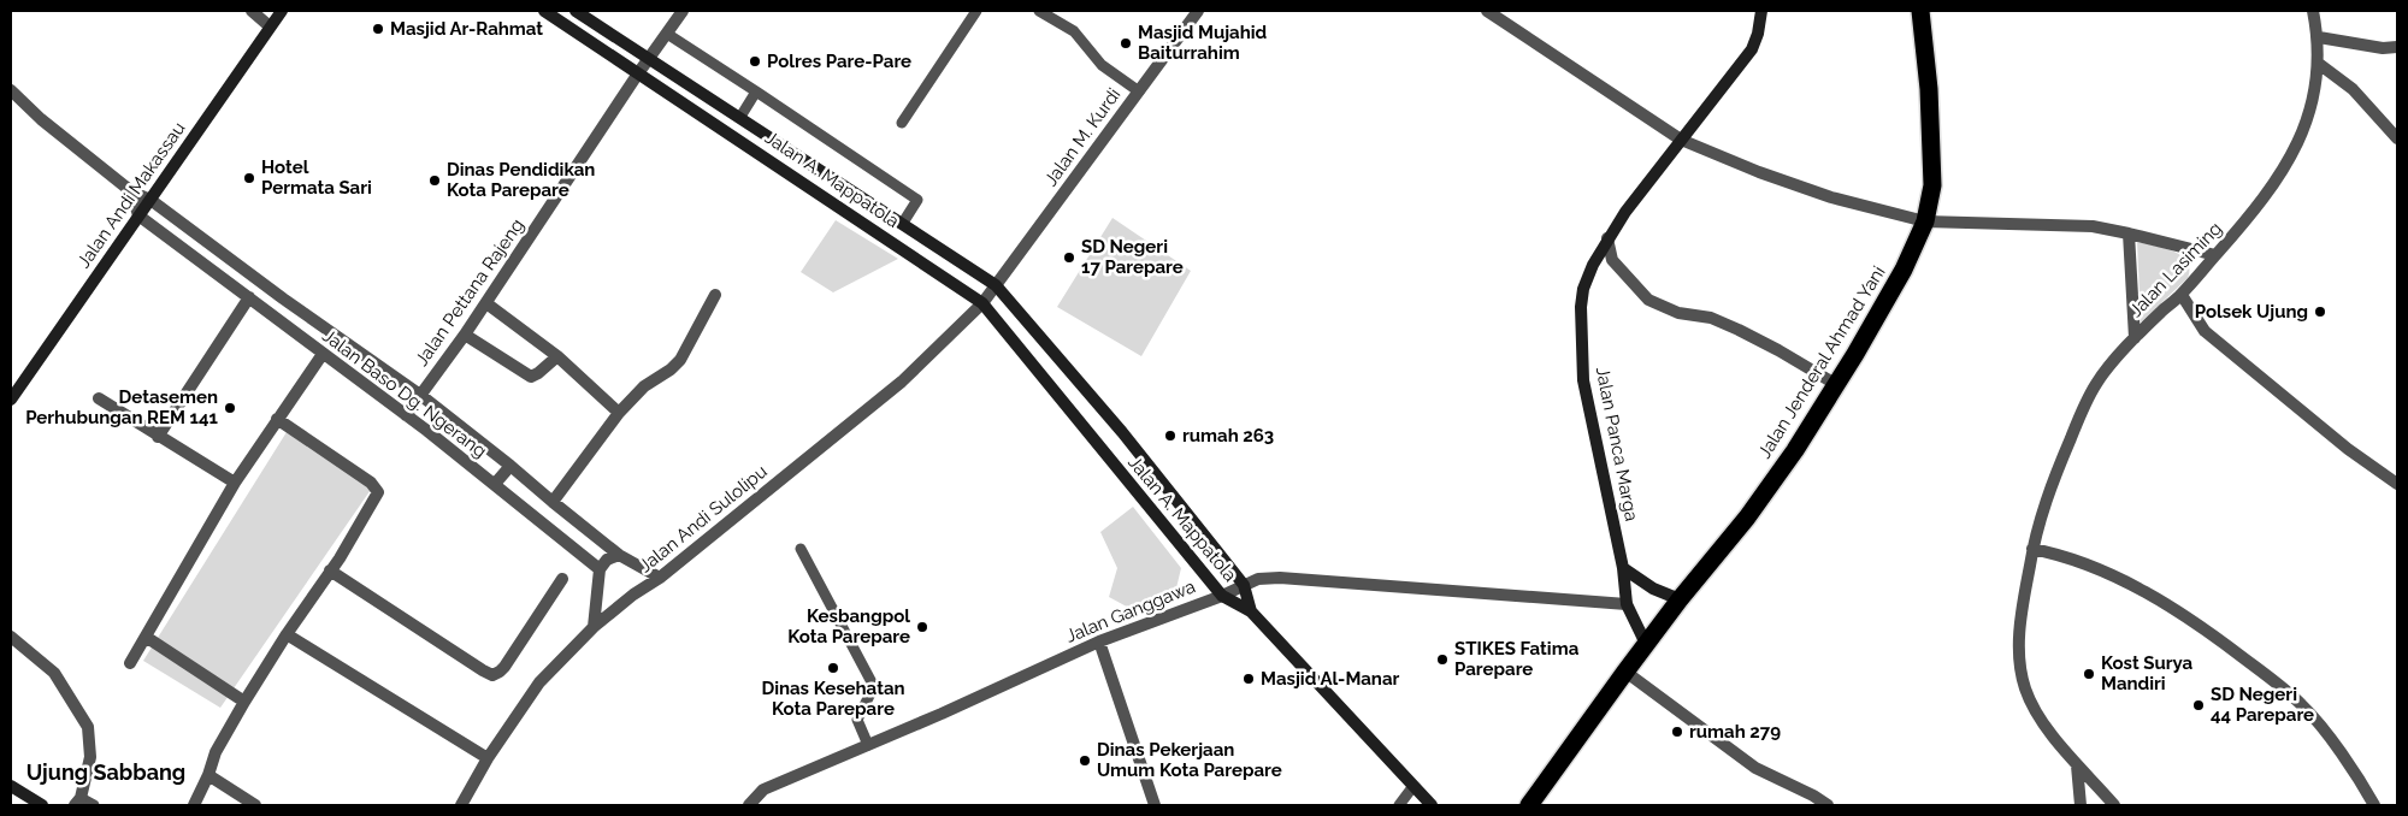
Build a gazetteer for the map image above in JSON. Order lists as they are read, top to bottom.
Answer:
{
  "streets": {
    "highway": ["Jalan Jenderal Ahmad Yani"],
    "street": [
      "Jalan M. Kurdi",
      "Jalan A. Mappatola",
      "Jalan Andi Makassau",
      "Jalan Lasiming",
      "Jalan Pettana Rajeng",
      "Jalan Baso Dg. Ngerang",
      "Jalan Panca Marga",
      "Jalan Andi Sulolipu",
      "Jalan Ganggawa"
    ]
  },
  "crossings": [
    ["Jalan M. Kurdi", "Jalan A. Mappatola"],
    ["Jalan M. Kurdi", "Jalan Andi Sulolipu"],
    ["Jalan A. Mappatola", "Jalan Pettana Rajeng"],
    ["Jalan A. Mappatola", "Jalan Andi Sulolipu"],
    ["Jalan A. Mappatola", "Jalan Ganggawa"],
    ["Jalan Andi Makassau", "Jalan Baso Dg. Ngerang"],
    ["Jalan Pettana Rajeng", "Jalan Baso Dg. Ngerang"],
    ["Jalan Baso Dg. Ngerang", "Jalan Andi Sulolipu"],
    ["Jalan Panca Marga", "Jalan Ganggawa"]
  ],
  "districts": ["Ujung Sabbang"],
  "places": [
    "Masjid Ar-Rahmat",
    "Masjid Mujahid Baiturrahim",
    "Polres Pare-Pare",
    "Hotel Permata Sari",
    "Dinas Pendidikan Kota Parepare",
    "SD Negeri 17 Parepare",
    "Polsek Ujung",
    "Detasemen Perhubungan REM 141",
    "rumah 263",
    "Kesbangpol Kota Parepare",
    "STIKES Fatima Parepare",
    "Dinas Kesehatan Kota Parepare",
    "Kost Surya Mandiri",
    "Masjid Al-Manar",
    "SD Negeri 44 Parepare",
    "rumah 279",
    "Dinas Pekerjaan Umum Kota Parepare"
  ]
}
